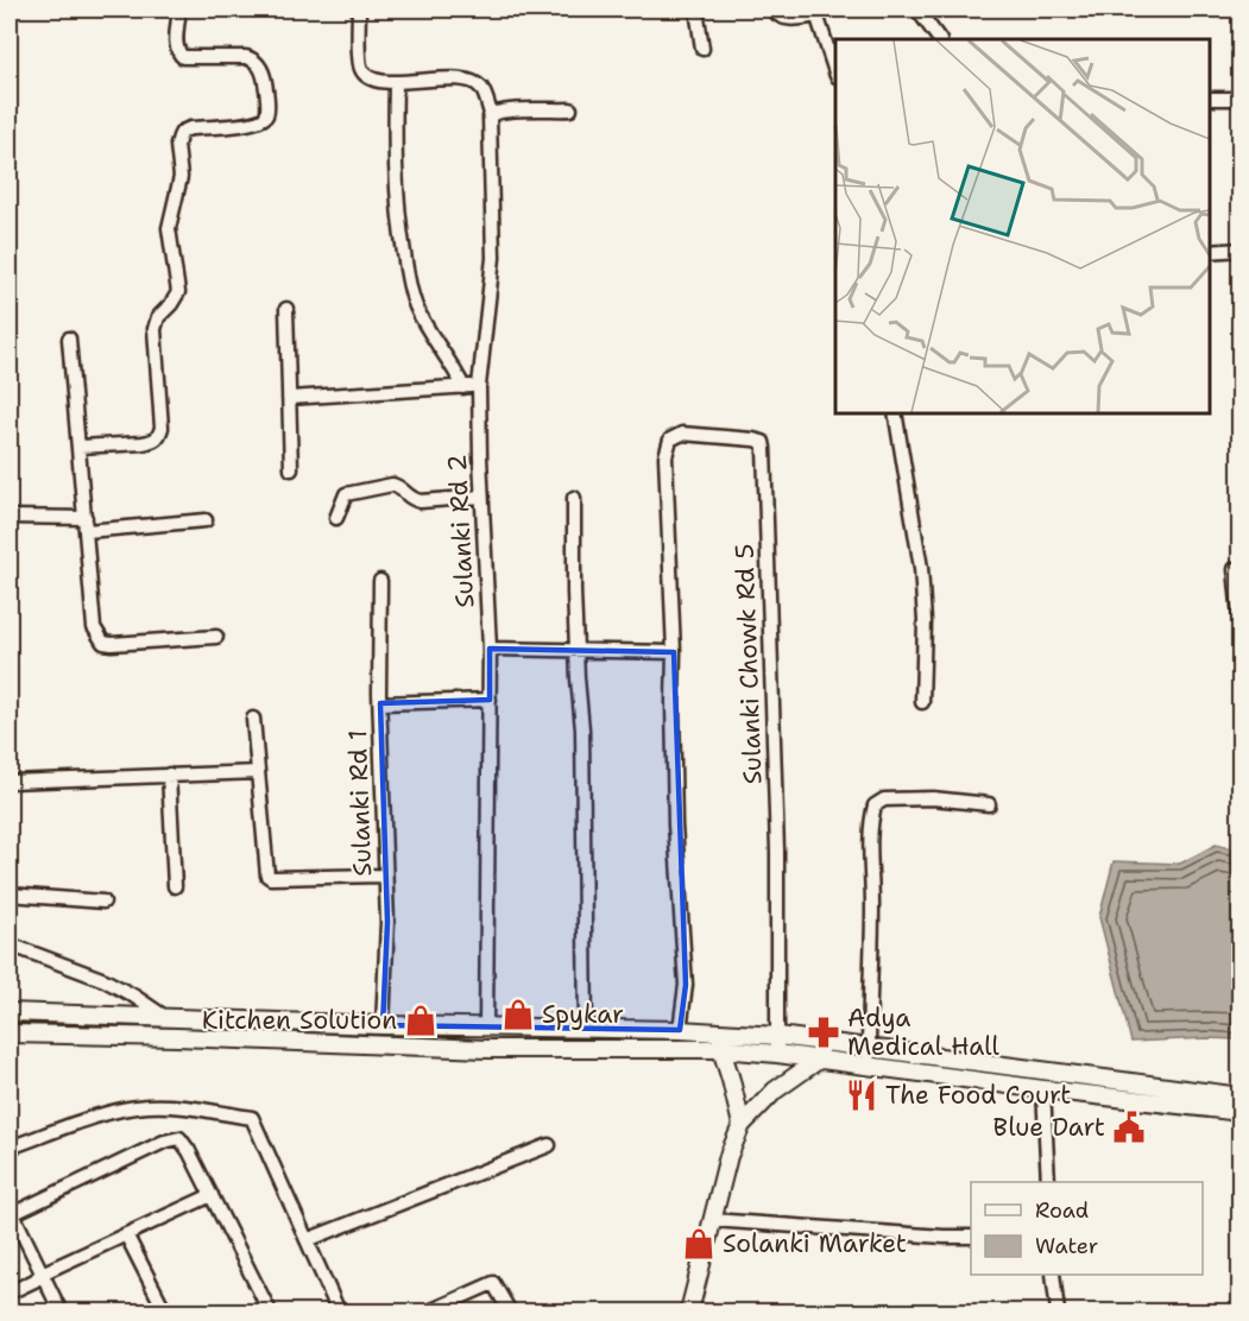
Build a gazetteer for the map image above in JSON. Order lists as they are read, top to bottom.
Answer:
{
  "streets": {
    "street": ["Sulanki Rd 2", "Sulanki Chowk Rd 5", "Sulanki Rd 1"]
  },
  "places": {
    "shop": ["Spykar", "Kitchen Solution", "Solanki Market"],
    "pharmacy": ["Adya Medical Hall"],
    "restaurant": ["The Food Court"],
    "public building": ["Blue Dart"]
  },
  "legend": ["Road", "Water"]
}
